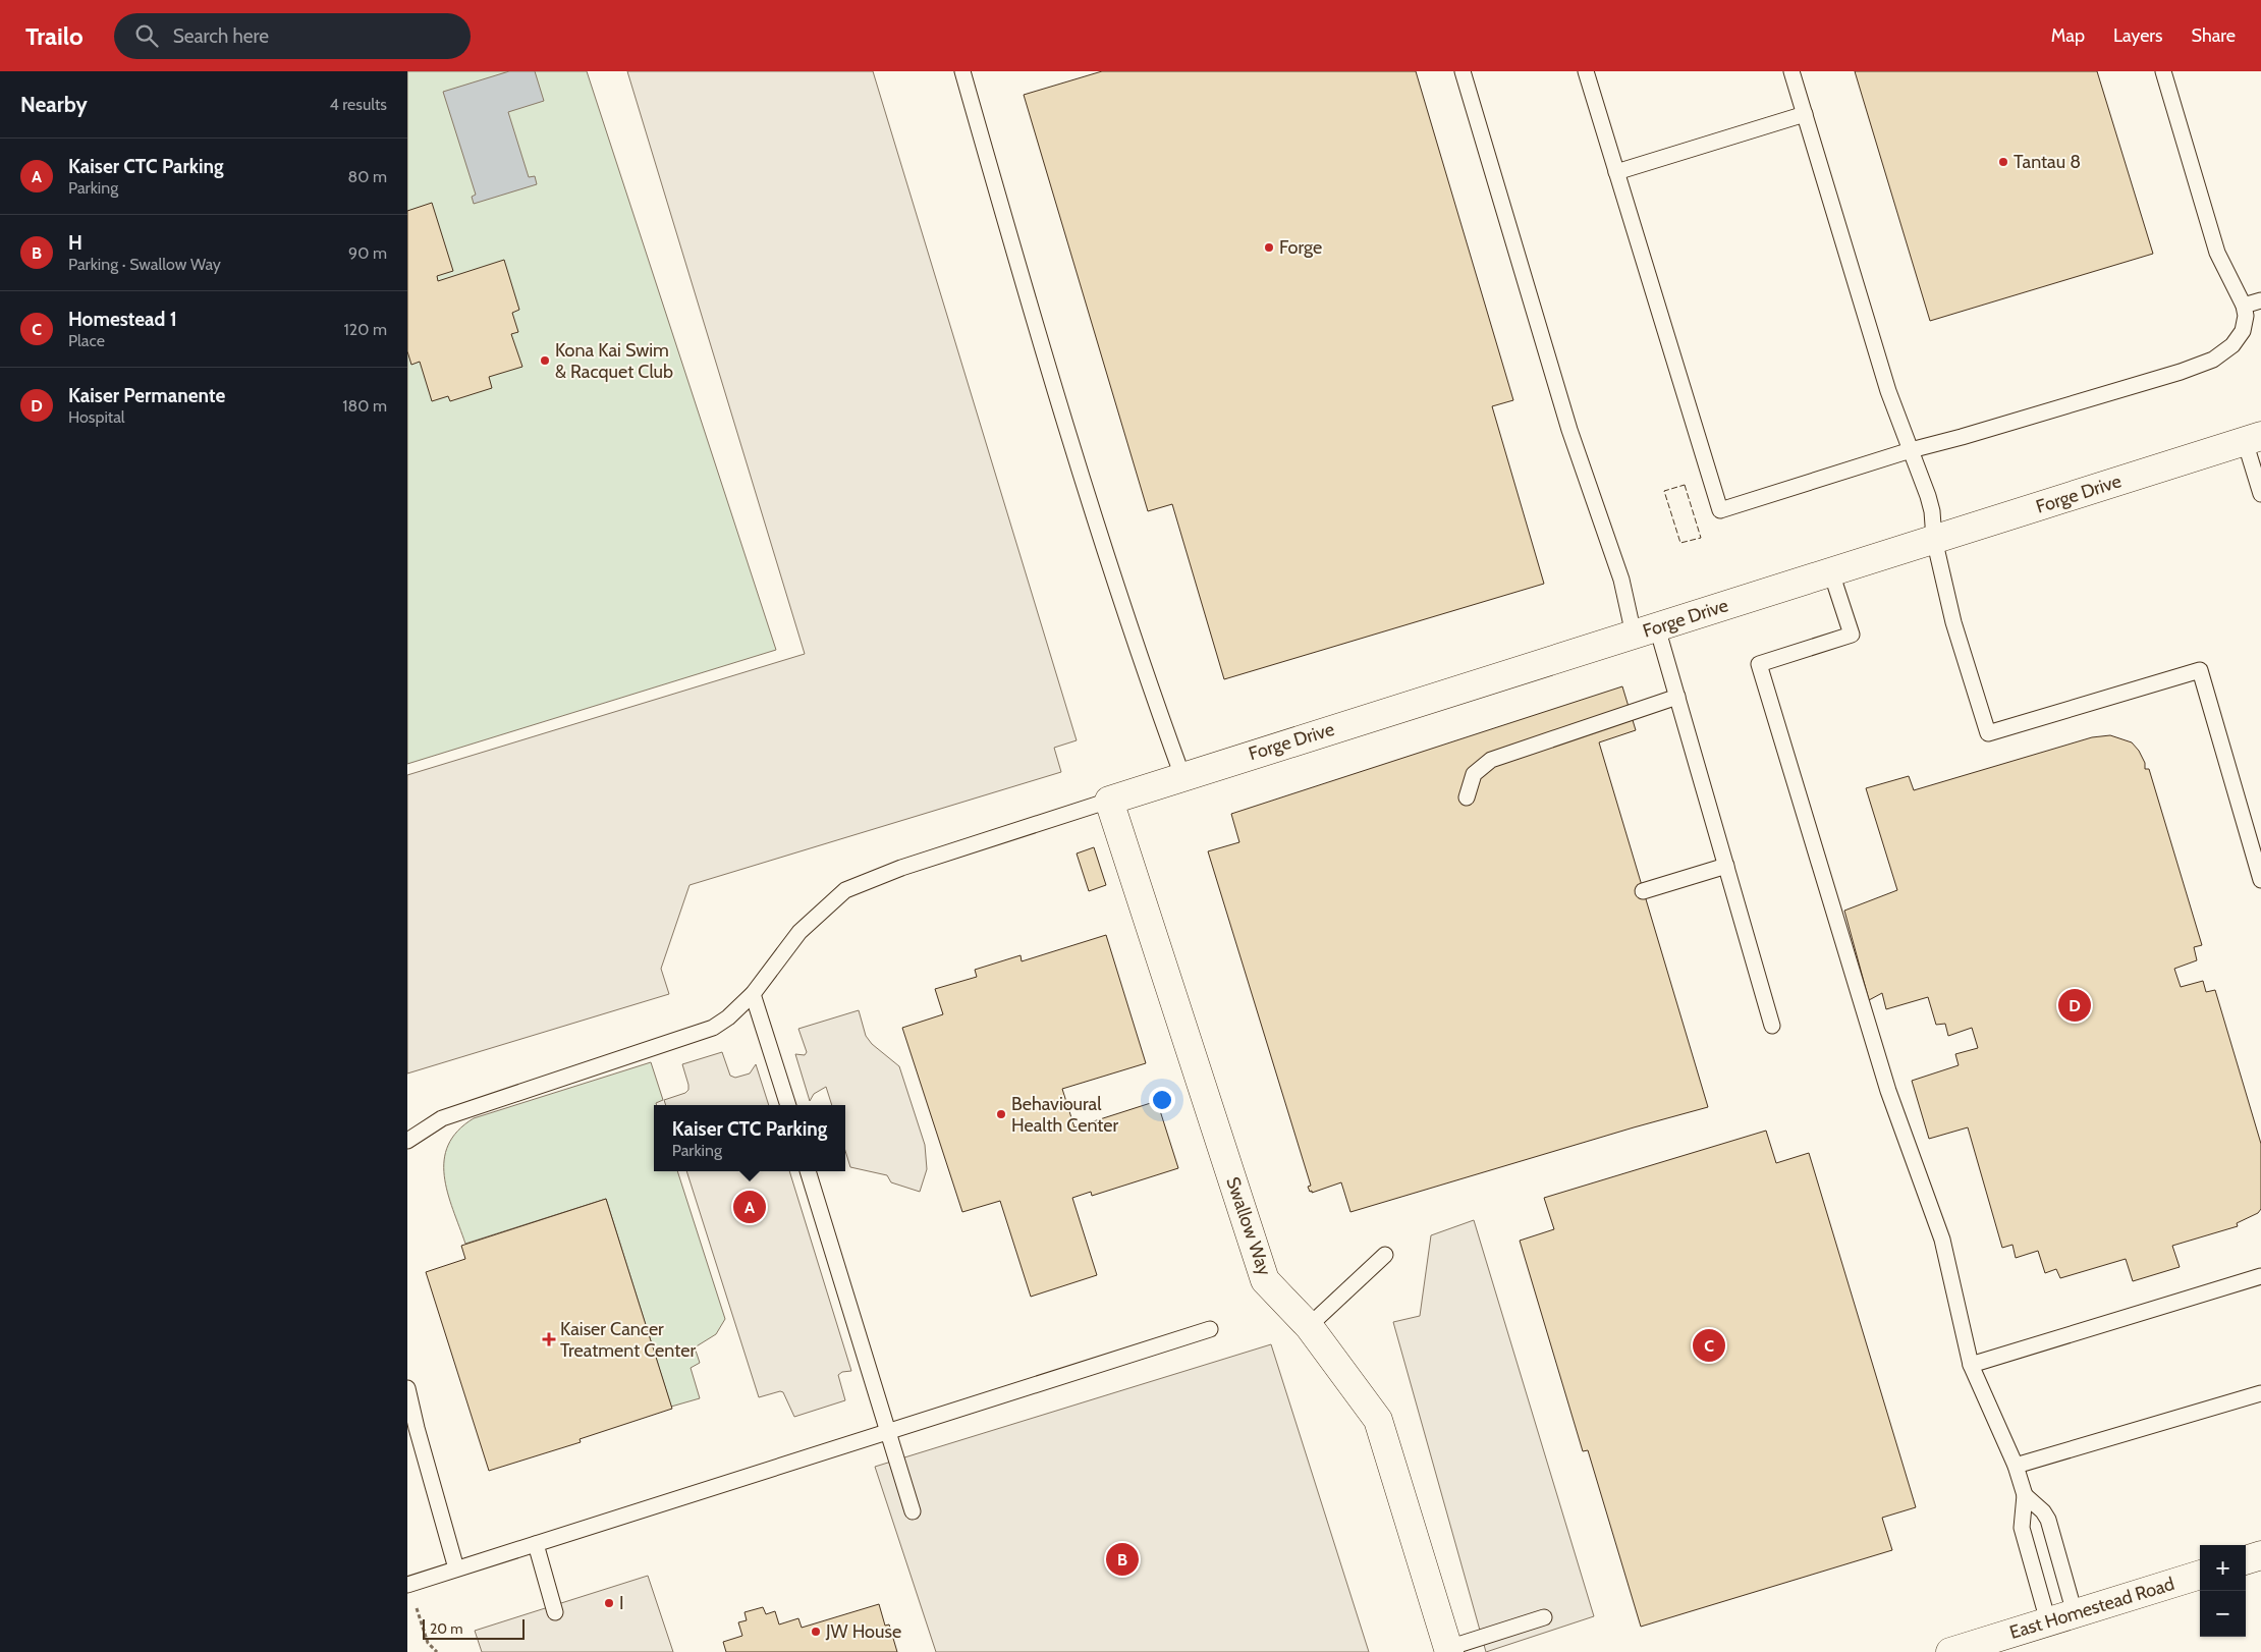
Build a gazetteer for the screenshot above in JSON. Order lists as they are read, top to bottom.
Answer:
{
  "streets": {
    "street": ["Forge Drive", "Swallow Way", "East Homestead Road"]
  },
  "crossings": [
    ["Forge Drive", "Swallow Way"]
  ],
  "places": {
    "other": [
      "Tantau 8",
      "Forge",
      "Kona Kai Swim & Racquet Club",
      "Behavioural Health Center",
      "I",
      "JW House"
    ],
    "health": ["Kaiser Cancer Treatment Center"]
  },
  "scale_bar": "20 m",
  "page": {
    "header": "Trailo",
    "search": "Search here",
    "nav": ["Map", "Layers", "Share"],
    "heading": ["Nearby", "4 results"],
    "list": [
      {
        "mark": "A",
        "name": "Kaiser CTC Parking",
        "note": "Parking",
        "value": "80 m"
      },
      {
        "mark": "B",
        "name": "H",
        "note": "Parking · Swallow Way",
        "value": "90 m"
      },
      {
        "mark": "C",
        "name": "Homestead 1",
        "note": "Place",
        "value": "120 m"
      },
      {
        "mark": "D",
        "name": "Kaiser Permanente",
        "note": "Hospital",
        "value": "180 m"
      }
    ],
    "pins": [
      "D",
      "A",
      "C",
      "B"
    ],
    "popup": ["Kaiser CTC Parking", "Parking"],
    "map_buttons": ["+", "−"],
    "scale": "20 m"
  }
}
